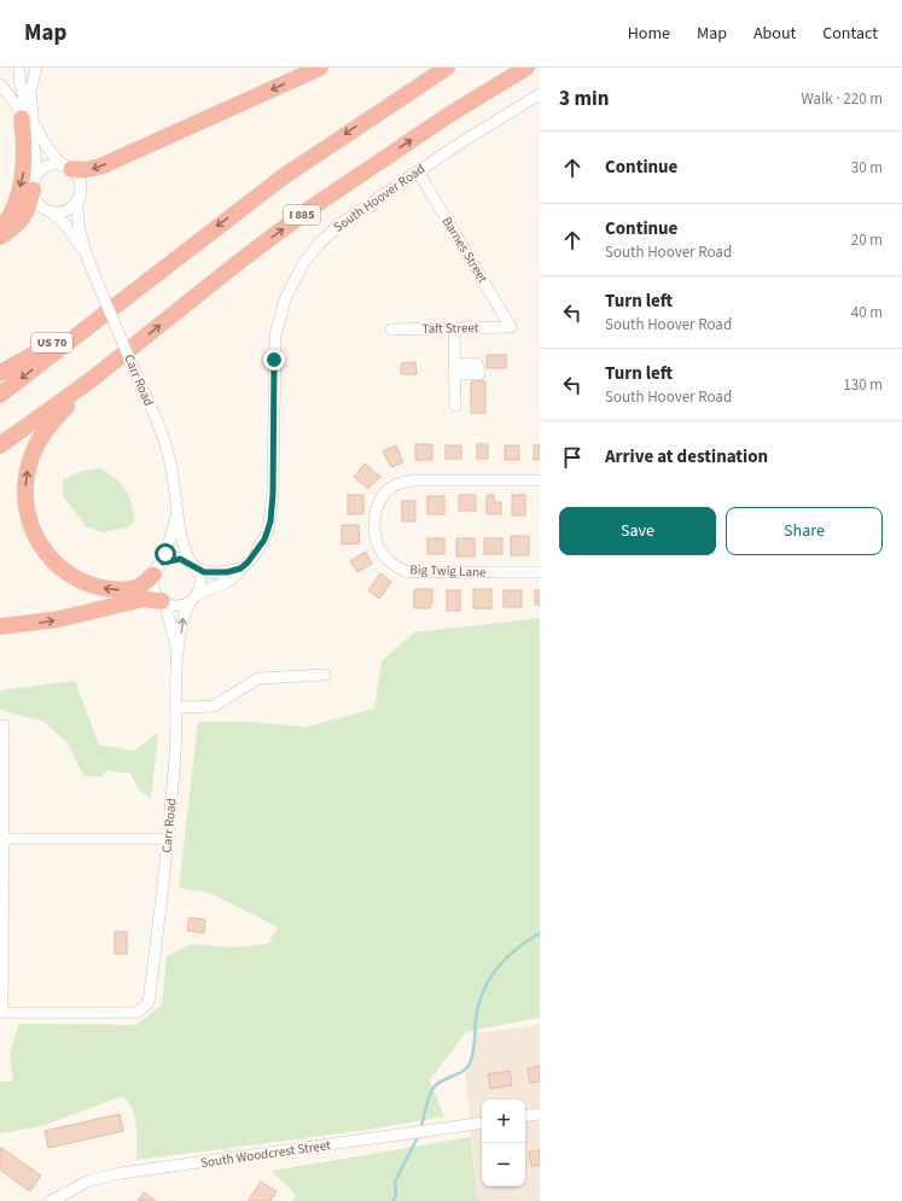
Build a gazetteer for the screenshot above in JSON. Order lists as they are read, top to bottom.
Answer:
{
  "streets": {
    "highway": ["I 885", "US 70"],
    "street": [
      "South Hoover Road",
      "Barnes Street",
      "Taft Street",
      "Carr Road",
      "Big Twig Lane",
      "South Woodcrest Street"
    ]
  },
  "crossings": [
    ["South Hoover Road", "Barnes Street"],
    ["South Hoover Road", "Carr Road"],
    ["Barnes Street", "Taft Street"]
  ],
  "page": {
    "header": "Map",
    "nav": [
      "Home",
      "Map",
      "About",
      "Contact"
    ],
    "heading": ["3 min", "Walk · 220 m"],
    "list": [
      ["Continue", "30 m"],
      ["Continue", "South Hoover Road", "20 m"],
      ["Turn left", "South Hoover Road", "40 m"],
      ["Turn left", "South Hoover Road", "130 m"],
      "Arrive at destination"
    ],
    "buttons": ["Save", "Share"],
    "map_buttons": ["+", "−"]
  }
}
